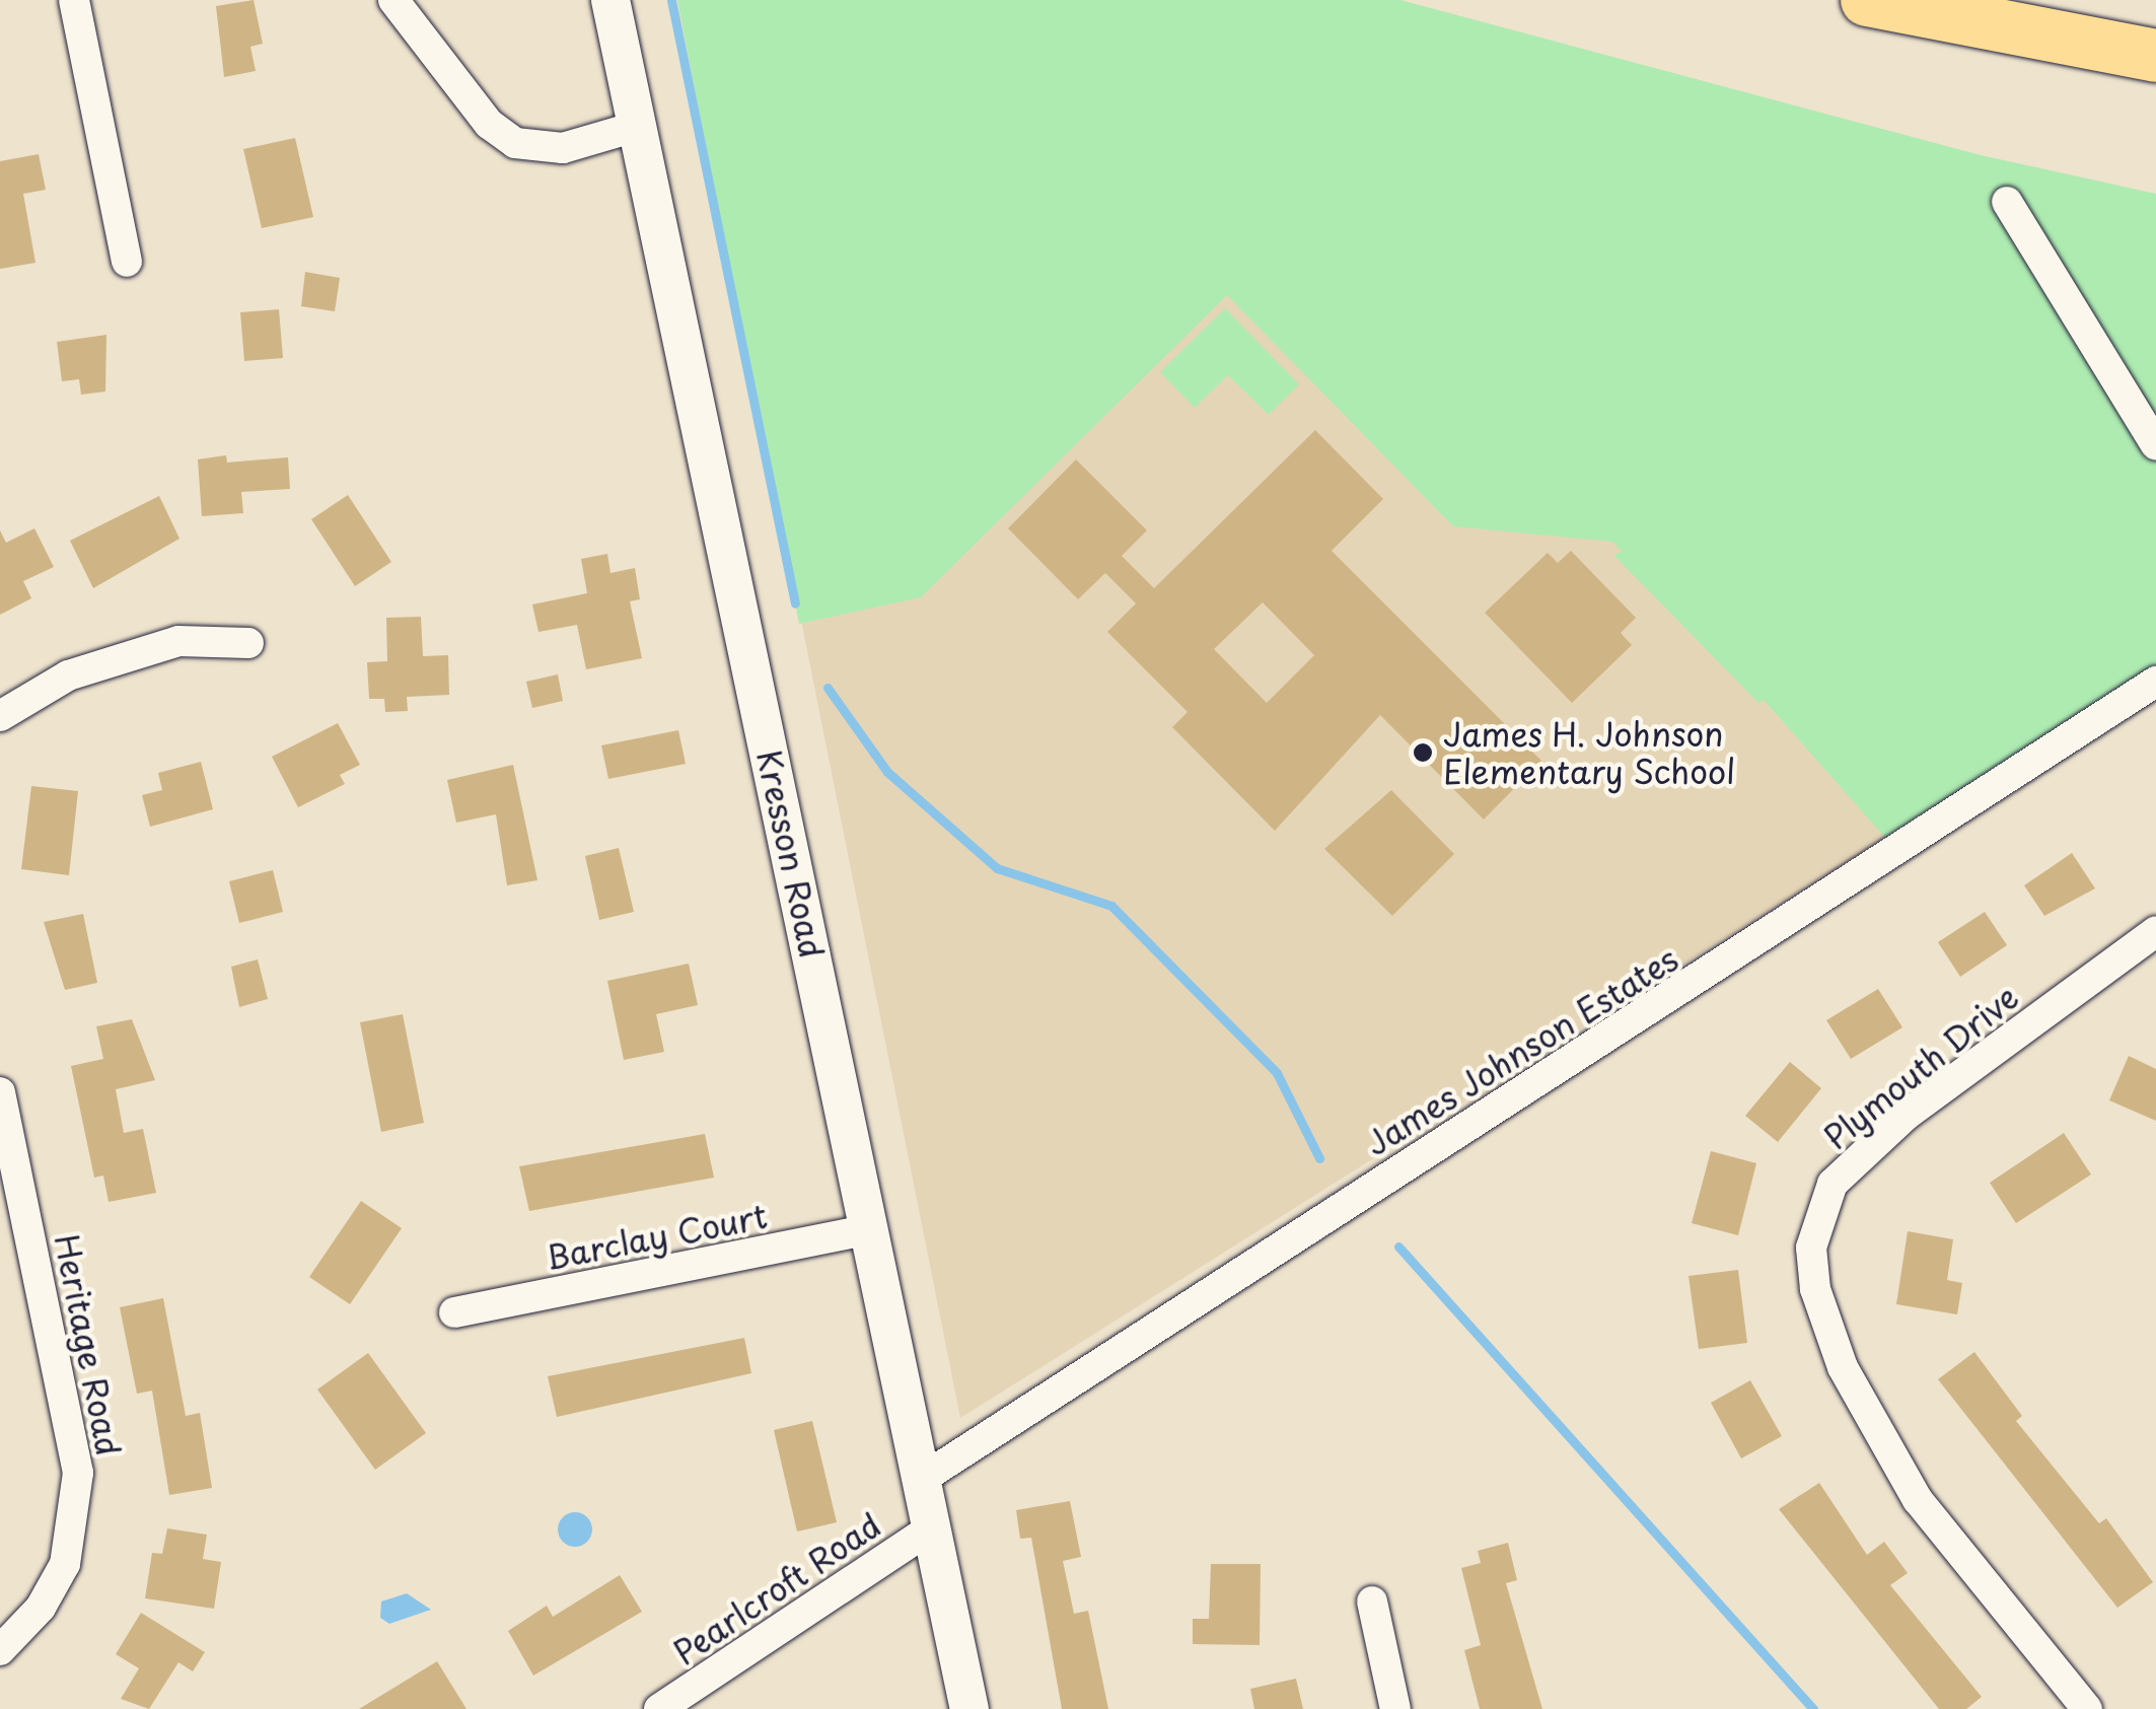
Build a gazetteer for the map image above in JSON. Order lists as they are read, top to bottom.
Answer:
{
  "streets": {
    "street": [
      "Kresson Road",
      "James Johnson Estates",
      "Plymouth Drive",
      "Barclay Court",
      "Heritage Road",
      "Pearlcroft Road"
    ]
  },
  "crossings": [
    ["Kresson Road", "James Johnson Estates"],
    ["Kresson Road", "Barclay Court"],
    ["Kresson Road", "Pearlcroft Road"]
  ],
  "places": ["James H. Johnson Elementary School"]
}
